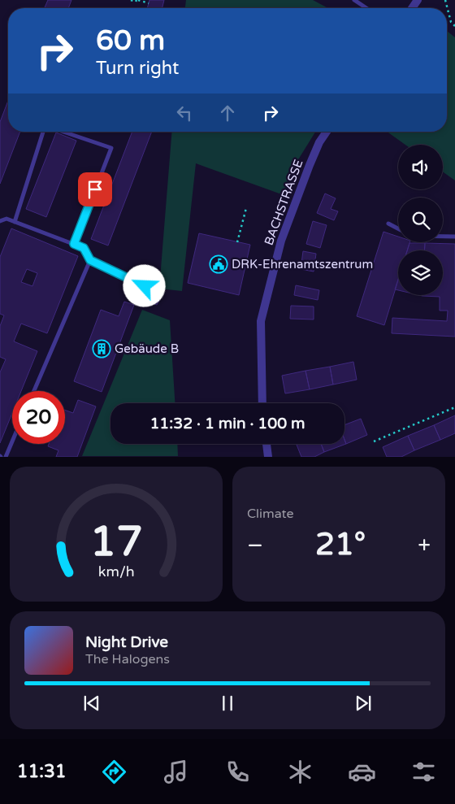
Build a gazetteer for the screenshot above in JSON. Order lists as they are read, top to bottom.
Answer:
{
  "streets": {
    "street": ["BACHSTRASSE"]
  },
  "places": {
    "public building": ["DRK-Ehrenamtszentrum"],
    "building": ["Gebäude B"]
  },
  "page": {
    "turn": ["60 m", "Turn right"],
    "limit": "20",
    "trip": "11:32 · 1 min · 100 m",
    "tile": "Climate",
    "heat": ["−", "21°", "+"],
    "song": ["Night Drive", "The Halogens"],
    "tabs": "11:31",
    "gauge": ["17", "km/h"]
  }
}
